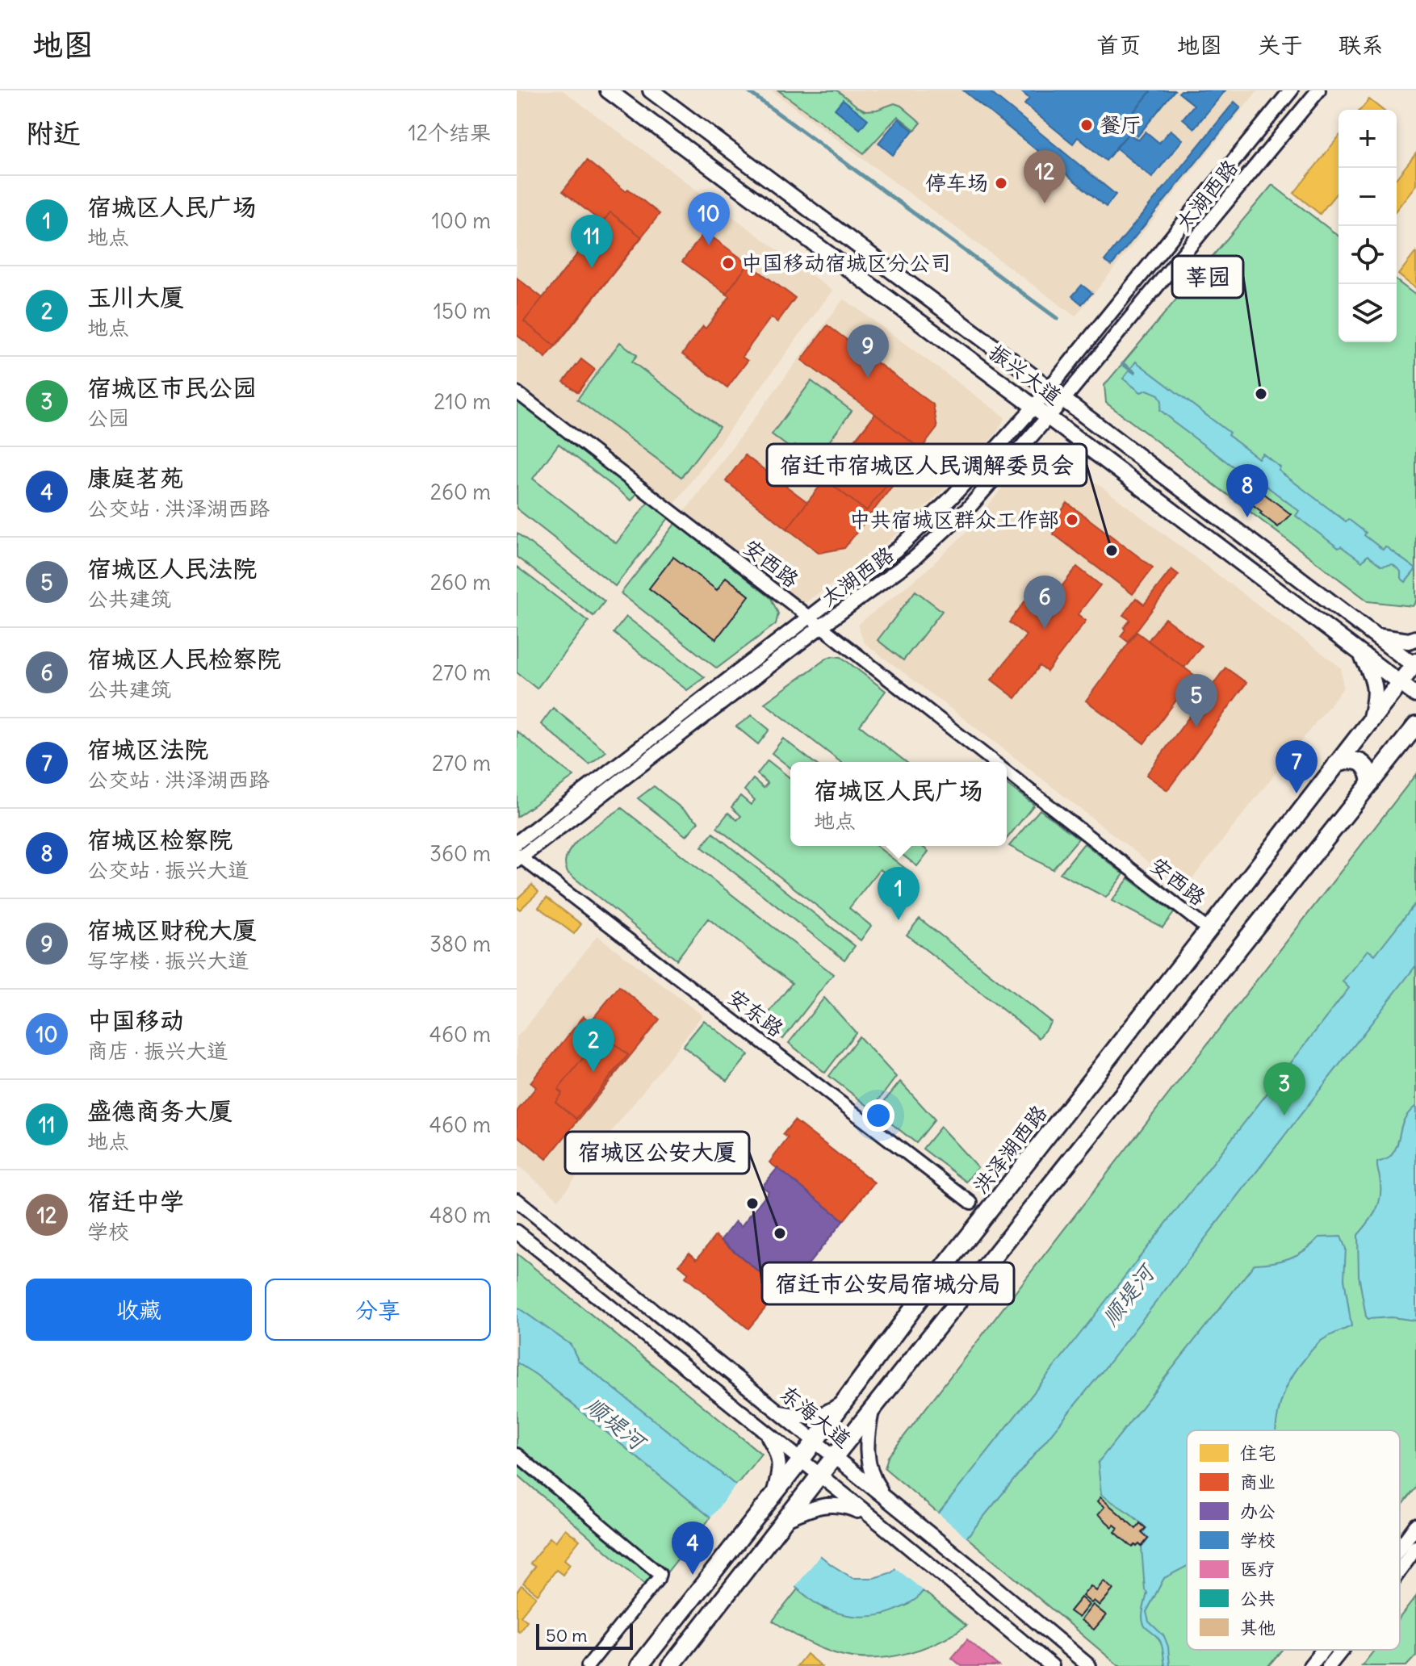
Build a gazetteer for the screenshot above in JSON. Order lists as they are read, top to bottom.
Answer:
{
  "streets": {
    "main road": ["振兴大道", "洪泽湖西路"],
    "street": [
      "太湖西路",
      "安西路",
      "安东路",
      "东海大道"
    ]
  },
  "crossings": [
    ["太湖西路", "振兴大道"],
    ["太湖西路", "安西路"],
    ["太湖西路", "安东路"],
    ["振兴大道", "洪泽湖西路"],
    ["安西路", "洪泽湖西路"],
    ["洪泽湖西路", "东海大道"]
  ],
  "water": ["顺堤河"],
  "places": [
    "餐厅",
    "停车场",
    "中国移动宿城区分公司",
    "莘园",
    "中共宿城区群众工作部",
    "宿迁市宿城区人民调解委员会",
    "宿迁市公安局宿城分局",
    "宿城区公安大厦"
  ],
  "legend": [
    "住宅",
    "商业",
    "办公",
    "学校",
    "医疗",
    "公共",
    "其他"
  ],
  "scale_bar": "50 m",
  "page": {
    "header": "地图",
    "nav": [
      "首页",
      "地图",
      "关于",
      "联系"
    ],
    "heading": ["附近", "12个结果"],
    "map_buttons": ["+", "−"],
    "pins": [
      "12",
      "10",
      "11",
      "9",
      "8",
      "6",
      "5",
      "7",
      "1",
      "2",
      "3",
      "4"
    ],
    "list": [
      {
        "mark": "1",
        "name": "宿城区人民广场",
        "note": "地点",
        "value": "100 m"
      },
      {
        "mark": "2",
        "name": "玉川大厦",
        "note": "地点",
        "value": "150 m"
      },
      {
        "mark": "3",
        "name": "宿城区市民公园",
        "note": "公园",
        "value": "210 m"
      },
      {
        "mark": "4",
        "name": "康庭茗苑",
        "note": "公交站 · 洪泽湖西路",
        "value": "260 m"
      },
      {
        "mark": "5",
        "name": "宿城区人民法院",
        "note": "公共建筑",
        "value": "260 m"
      },
      {
        "mark": "6",
        "name": "宿城区人民检察院",
        "note": "公共建筑",
        "value": "270 m"
      },
      {
        "mark": "7",
        "name": "宿城区法院",
        "note": "公交站 · 洪泽湖西路",
        "value": "270 m"
      },
      {
        "mark": "8",
        "name": "宿城区检察院",
        "note": "公交站 · 振兴大道",
        "value": "360 m"
      },
      {
        "mark": "9",
        "name": "宿城区财税大厦",
        "note": "写字楼 · 振兴大道",
        "value": "380 m"
      },
      {
        "mark": "10",
        "name": "中国移动",
        "note": "商店 · 振兴大道",
        "value": "460 m"
      },
      {
        "mark": "11",
        "name": "盛德商务大厦",
        "note": "地点",
        "value": "460 m"
      },
      {
        "mark": "12",
        "name": "宿迁中学",
        "note": "学校",
        "value": "480 m"
      }
    ],
    "popup": ["宿城区人民广场", "地点"],
    "buttons": ["收藏", "分享"],
    "scale": "50 m"
  }
}
